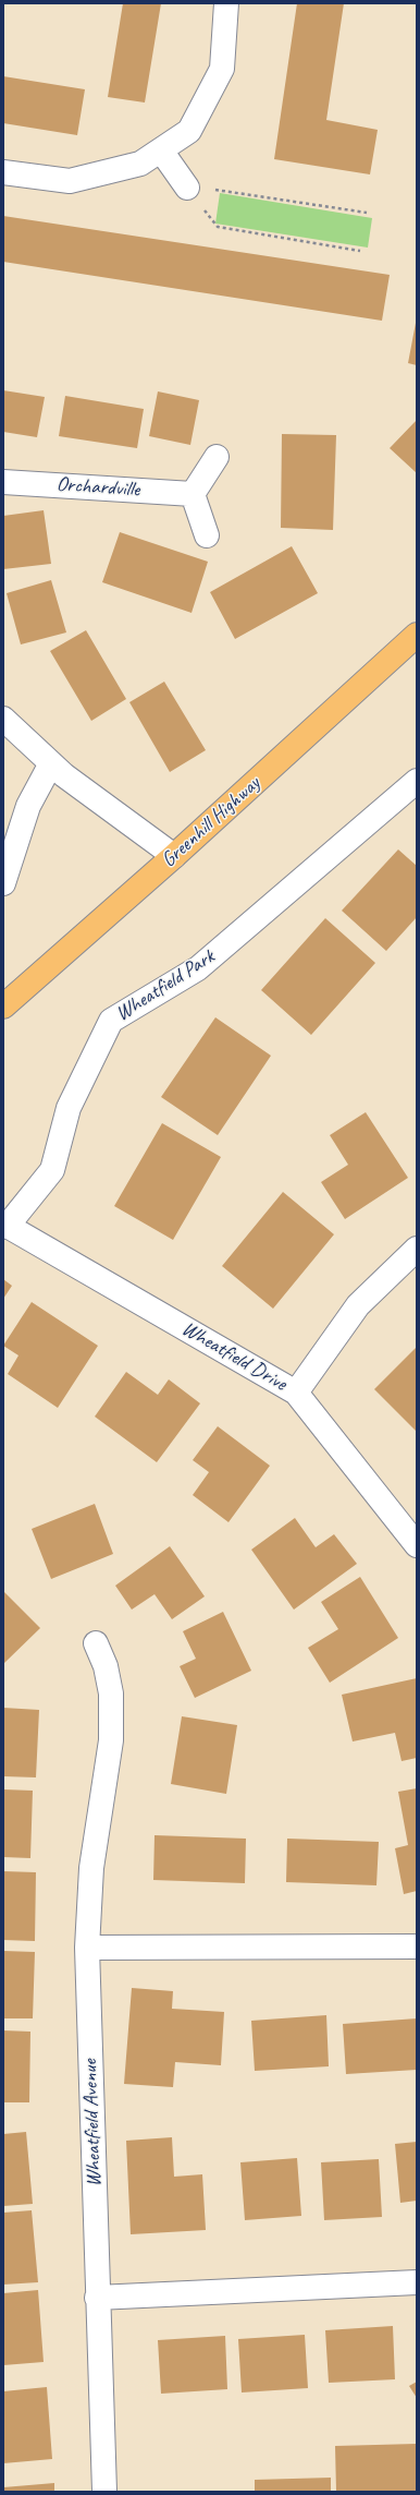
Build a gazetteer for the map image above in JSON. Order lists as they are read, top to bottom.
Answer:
{
  "streets": {
    "main road": ["Greenhill Highway"],
    "street": [
      "Orchardville",
      "Wheatfield Park",
      "Wheatfield Drive",
      "Wheatfield Avenue"
    ]
  },
  "crossings": [
    ["Wheatfield Park", "Wheatfield Drive"]
  ]
}
